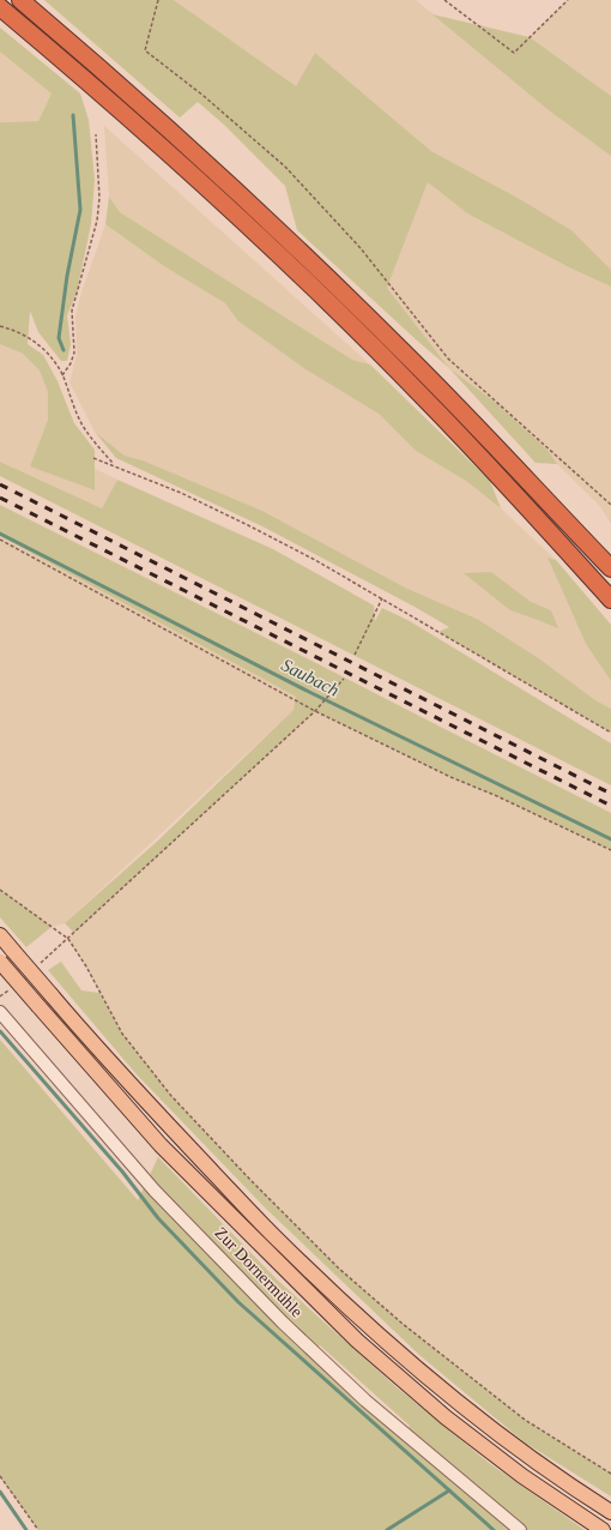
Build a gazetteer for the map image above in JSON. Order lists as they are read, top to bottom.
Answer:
{
  "streets": {
    "street": ["Zur Dornermühle"]
  },
  "water": ["Saubach"]
}
